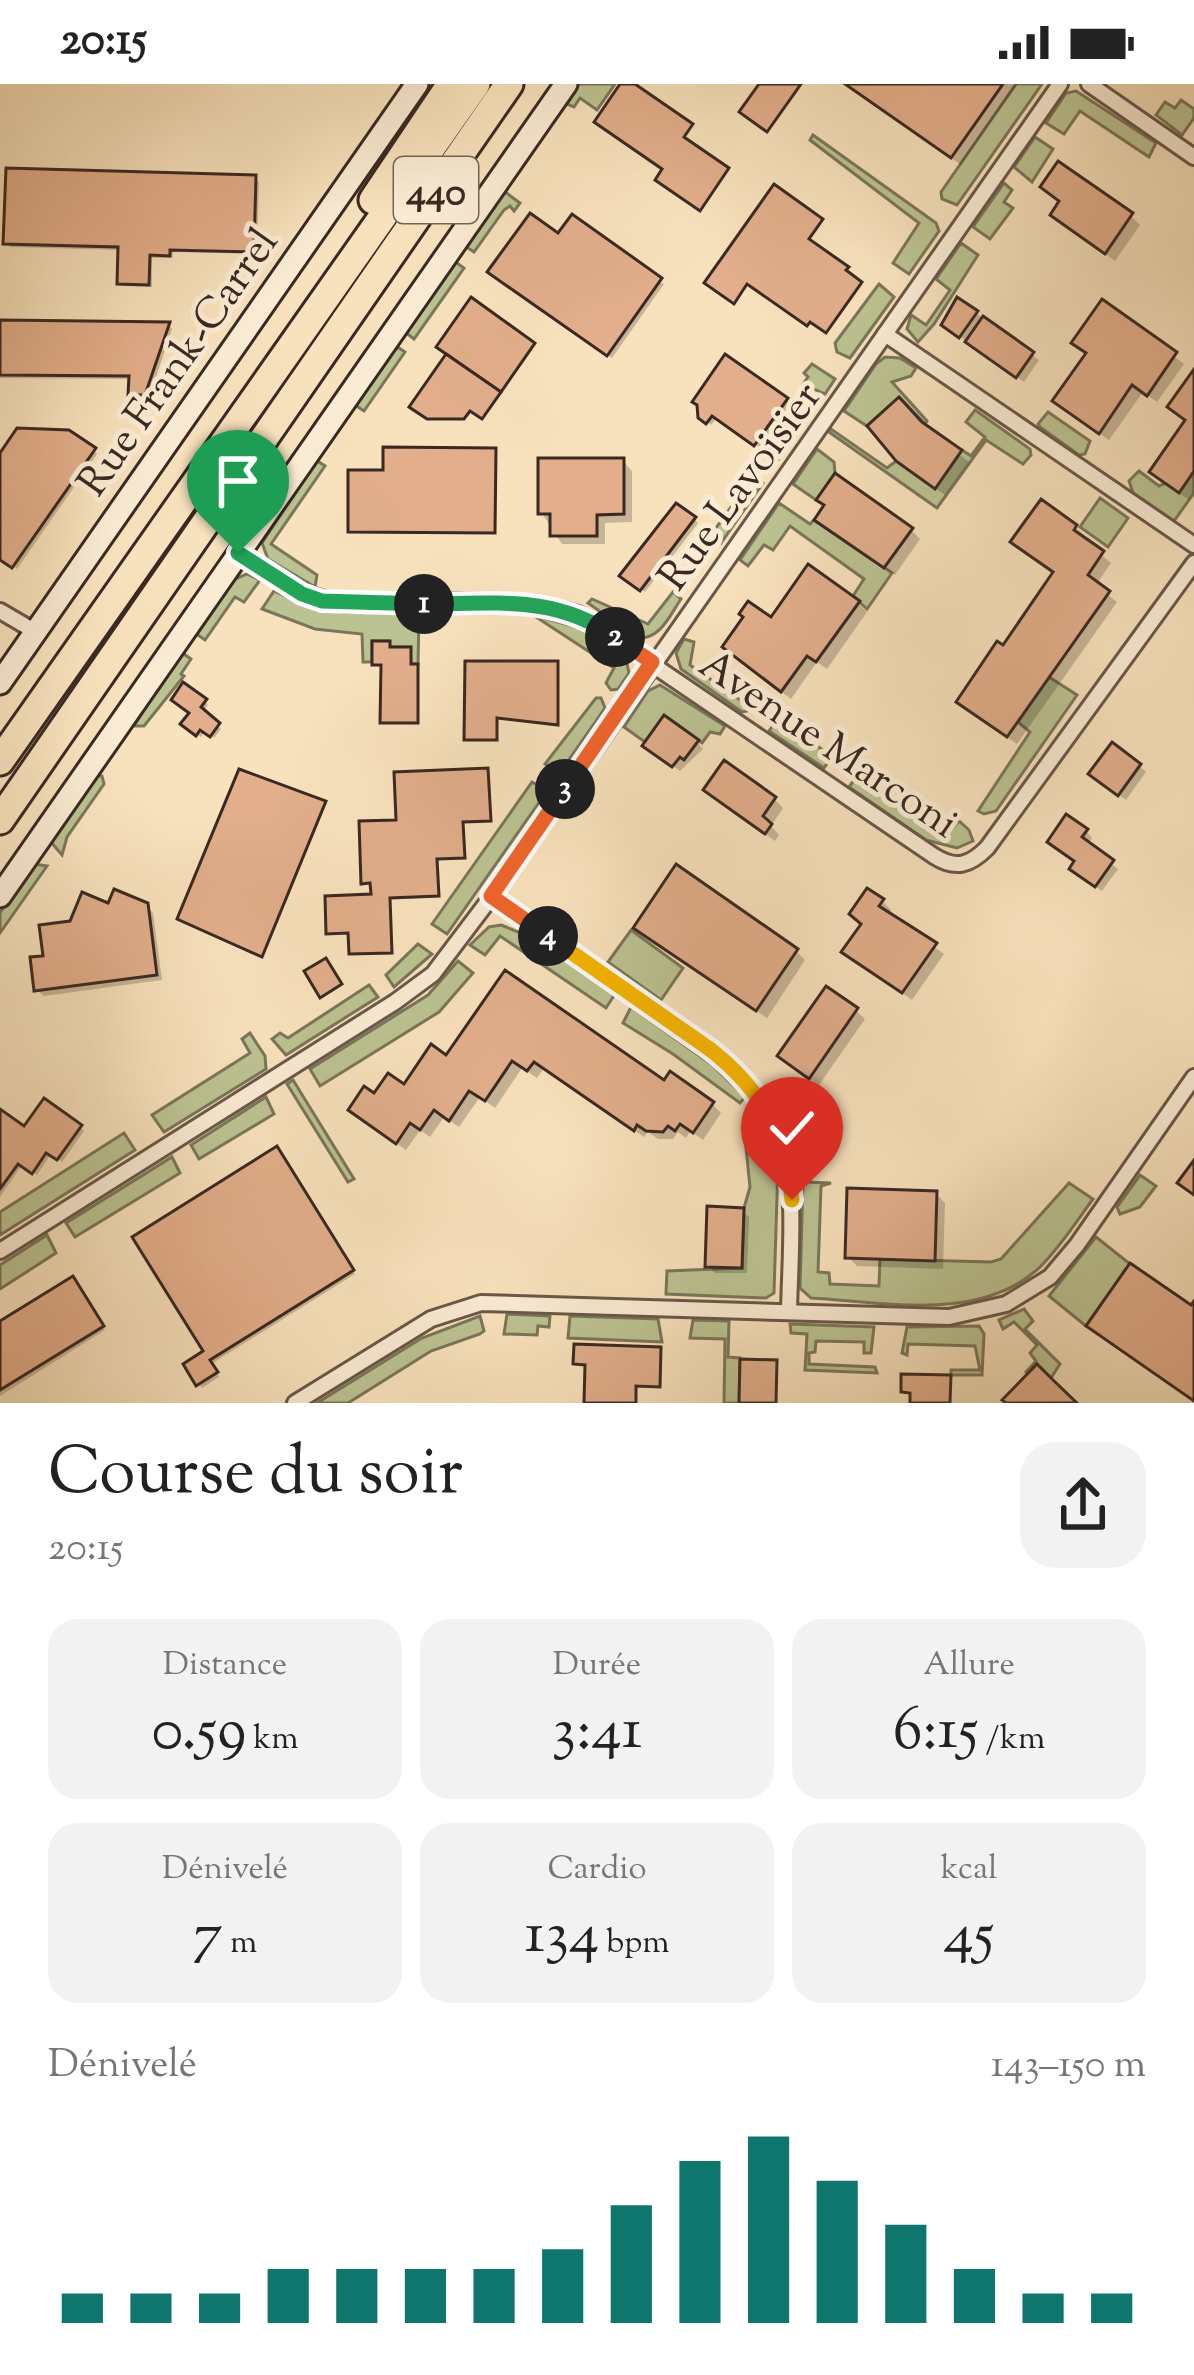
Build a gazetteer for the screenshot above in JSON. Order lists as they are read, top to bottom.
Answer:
{
  "streets": {
    "highway": ["440"],
    "street": ["Rue Frank-Carrel", "Rue Lavoisier", "Avenue Marconi"]
  },
  "crossings": [
    ["Rue Lavoisier", "Avenue Marconi"]
  ],
  "page": {
    "status": "20:15",
    "pins": [
      "1",
      "2",
      "3",
      "4"
    ],
    "heading": ["Course du soir", "20:15"],
    "stats": [
      ["Distance", "0.59 km"],
      ["Durée", "3:41"],
      ["Allure", "6:15 /km"],
      ["Dénivelé", "7 m"],
      ["Cardio", "134 bpm"],
      ["kcal", "45"]
    ],
    "chart": ["Dénivelé", "143–150 m"]
  }
}
